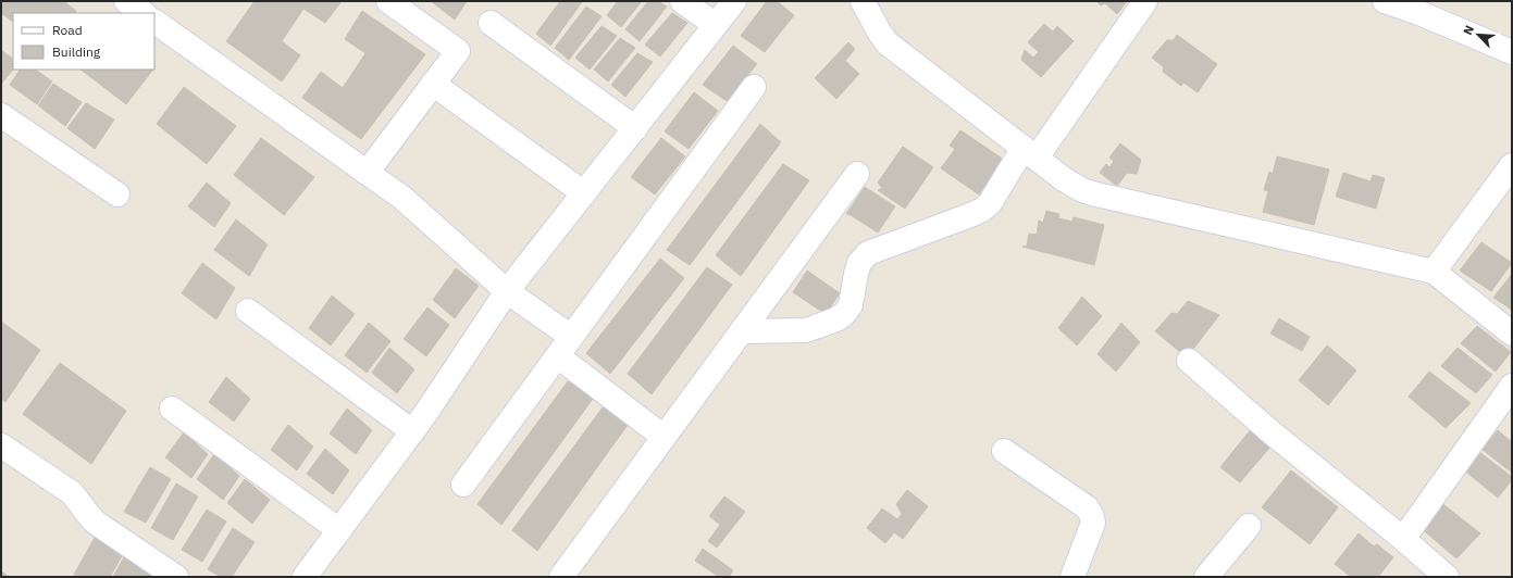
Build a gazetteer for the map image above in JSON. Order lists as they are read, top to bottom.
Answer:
{
  "legend": ["Road", "Building"],
  "north": "top left"
}
